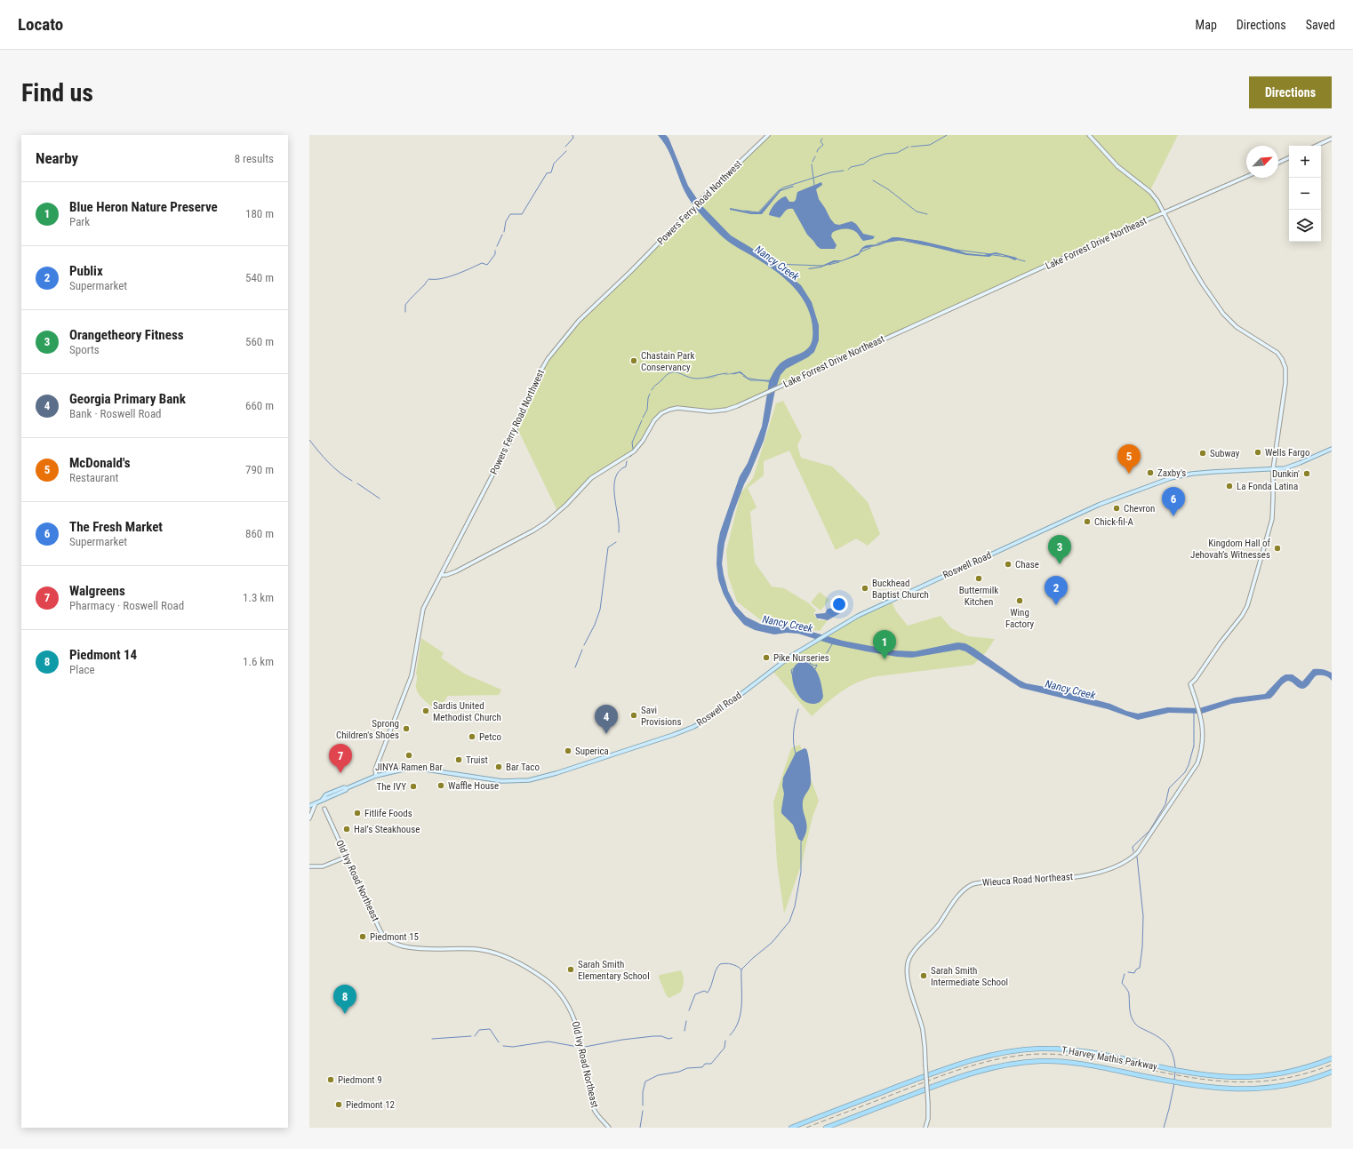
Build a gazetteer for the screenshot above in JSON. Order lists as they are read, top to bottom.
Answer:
{
  "streets": {
    "highway": ["T Harvey Mathis Parkway"],
    "main road": ["Roswell Road"],
    "street": [
      "Powers Ferry Road Northwest",
      "Lake Forrest Drive Northeast",
      "Wieuca Road Northeast",
      "Old Ivy Road Northeast"
    ]
  },
  "crossings": [
    ["Powers Ferry Road Northwest", "Lake Forrest Drive Northeast"],
    ["Powers Ferry Road Northwest", "Roswell Road"],
    ["Roswell Road", "Wieuca Road Northeast"]
  ],
  "water": ["Nancy Creek"],
  "places": [
    "Chastain Park Conservancy",
    "Wells Fargo",
    "Subway",
    "Zaxby's",
    "Dunkin'",
    "La Fonda Latina",
    "Chevron",
    "Chick-fil-A",
    "Kingdom Hall of Jehovah’s Witnesses",
    "Chase",
    "Buttermilk Kitchen",
    "Buckhead Baptist Church",
    "Wing Factory",
    "Pike Nurseries",
    "Sardis United Methodist Church",
    "Savi Provisions",
    "Sprong Children's Shoes",
    "Petco",
    "Superica",
    "JINYA Ramen Bar",
    "Truist",
    "Bar Taco",
    "Waffle House",
    "The IVY",
    "Fitlife Foods",
    "Hal’s Steakhouse",
    "Piedmont 15",
    "Sarah Smith Elementary School",
    "Sarah Smith Intermediate School",
    "Piedmont 9",
    "Piedmont 12"
  ],
  "north": "top right",
  "page": {
    "header": "Locato",
    "nav": ["Map", "Directions", "Saved"],
    "buttons": "Directions",
    "title": "Find us",
    "heading": ["Nearby", "8 results"],
    "map_buttons": ["+", "−"],
    "list": [
      {
        "mark": "1",
        "name": "Blue Heron Nature Preserve",
        "note": "Park",
        "value": "180 m"
      },
      {
        "mark": "2",
        "name": "Publix",
        "note": "Supermarket",
        "value": "540 m"
      },
      {
        "mark": "3",
        "name": "Orangetheory Fitness",
        "note": "Sports",
        "value": "560 m"
      },
      {
        "mark": "4",
        "name": "Georgia Primary Bank",
        "note": "Bank · Roswell Road",
        "value": "660 m"
      },
      {
        "mark": "5",
        "name": "McDonald's",
        "note": "Restaurant",
        "value": "790 m"
      },
      {
        "mark": "6",
        "name": "The Fresh Market",
        "note": "Supermarket",
        "value": "860 m"
      },
      {
        "mark": "7",
        "name": "Walgreens",
        "note": "Pharmacy · Roswell Road",
        "value": "1.3 km"
      },
      {
        "mark": "8",
        "name": "Piedmont 14",
        "note": "Place",
        "value": "1.6 km"
      }
    ],
    "pins": [
      "5",
      "6",
      "3",
      "2",
      "1",
      "4",
      "7",
      "8"
    ]
  }
}
